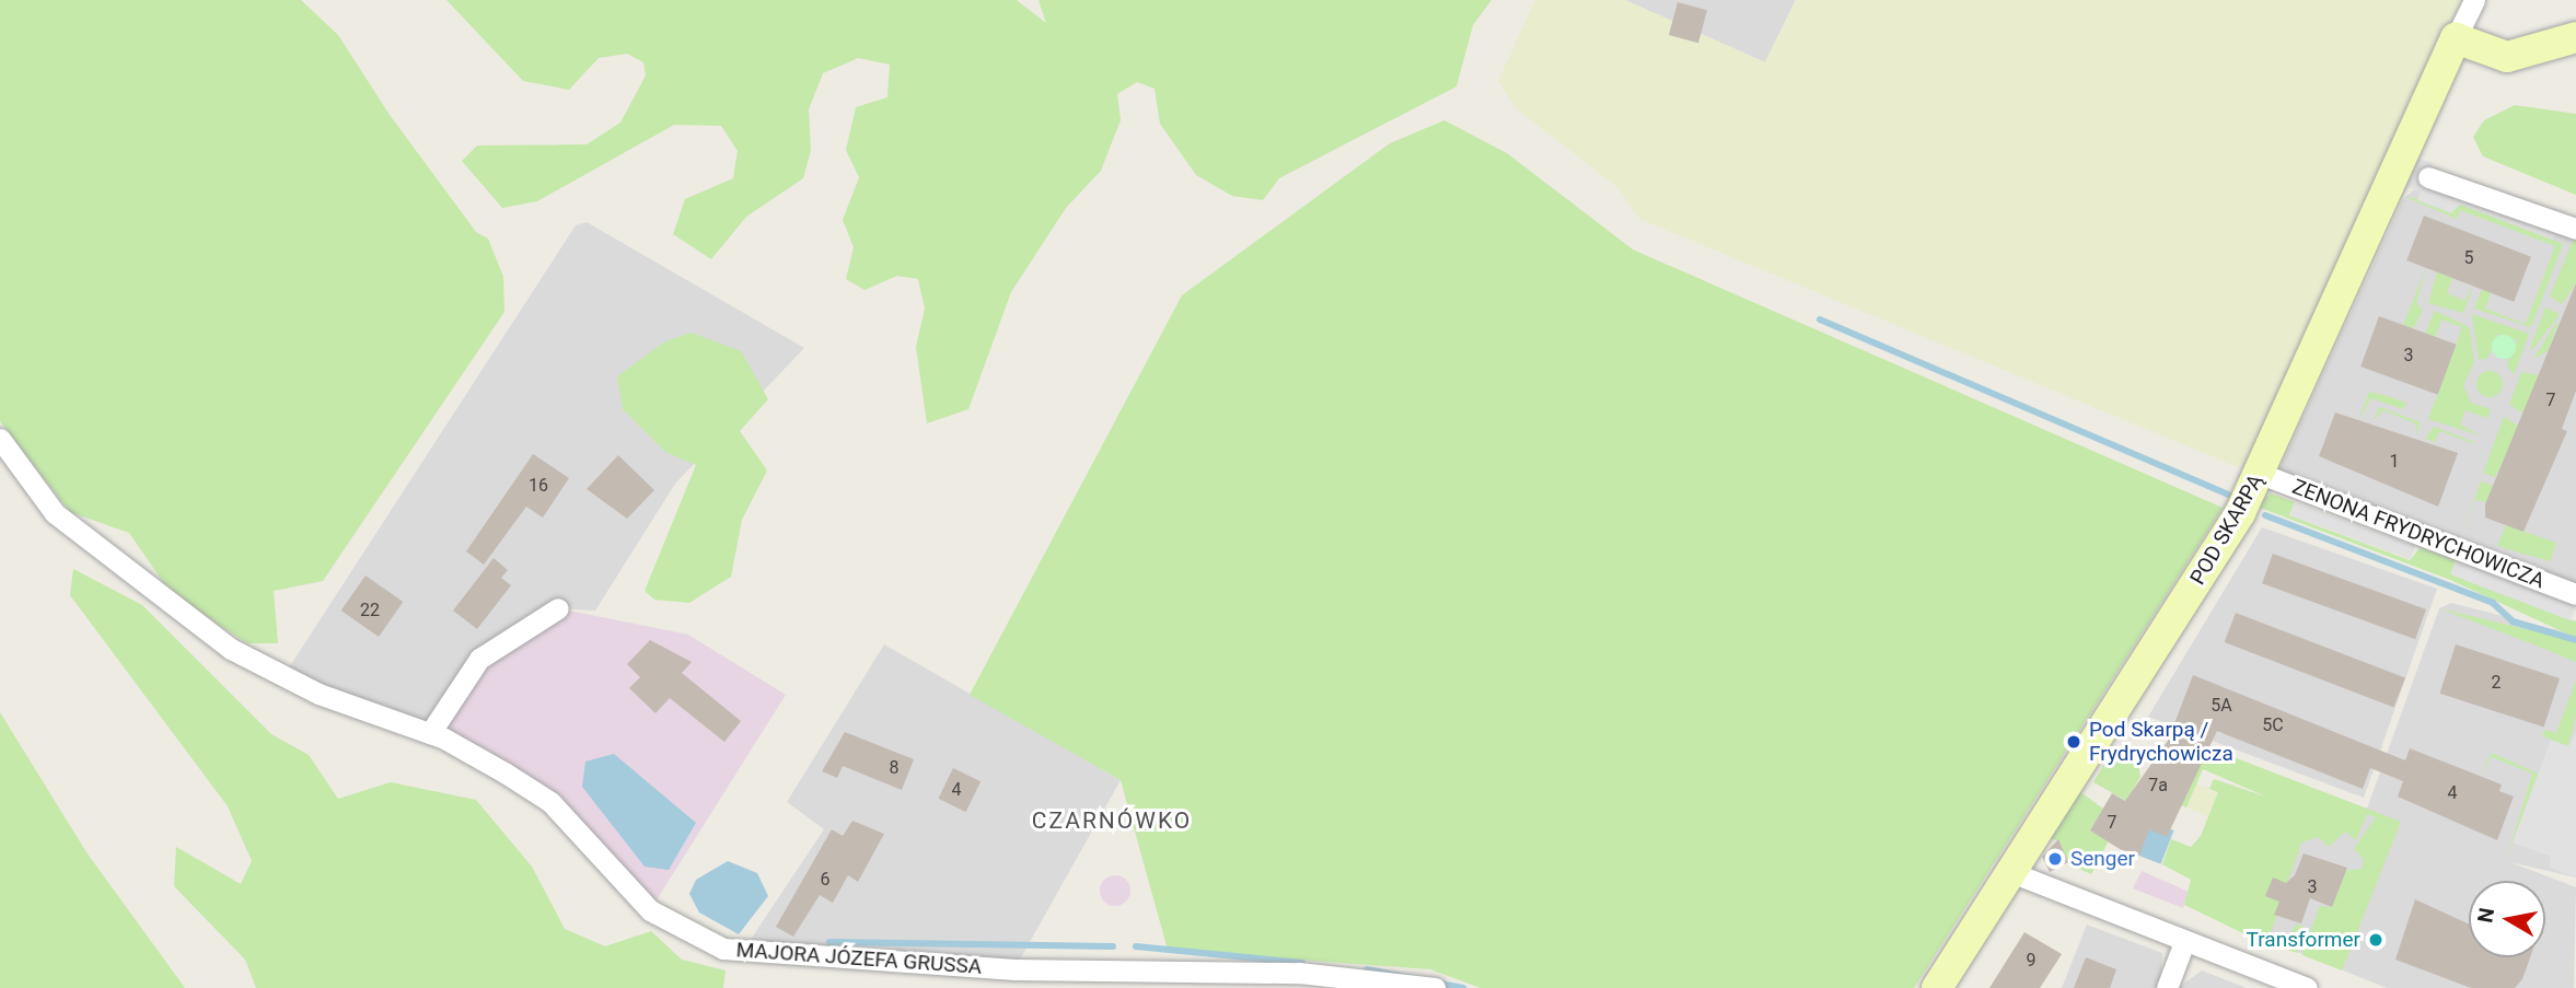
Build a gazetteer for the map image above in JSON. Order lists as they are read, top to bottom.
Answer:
{
  "streets": {
    "street": ["POD SKARPĄ", "ZENONA FRYDRYCHOWICZA", "MAJORA JÓZEFA GRUSSA"]
  },
  "crossings": [
    ["POD SKARPĄ", "ZENONA FRYDRYCHOWICZA"]
  ],
  "districts": ["CZARNÓWKO"],
  "places": ["Pod Skarpą / Frydrychowicza", "Senger", "Transformer"],
  "house_numbers": [
    "5",
    "3",
    "7",
    "1",
    "16",
    "22",
    "2",
    "5A",
    "5C",
    "8",
    "7a",
    "4",
    "4",
    "7",
    "6",
    "3",
    "9"
  ],
  "north": "left"
}
